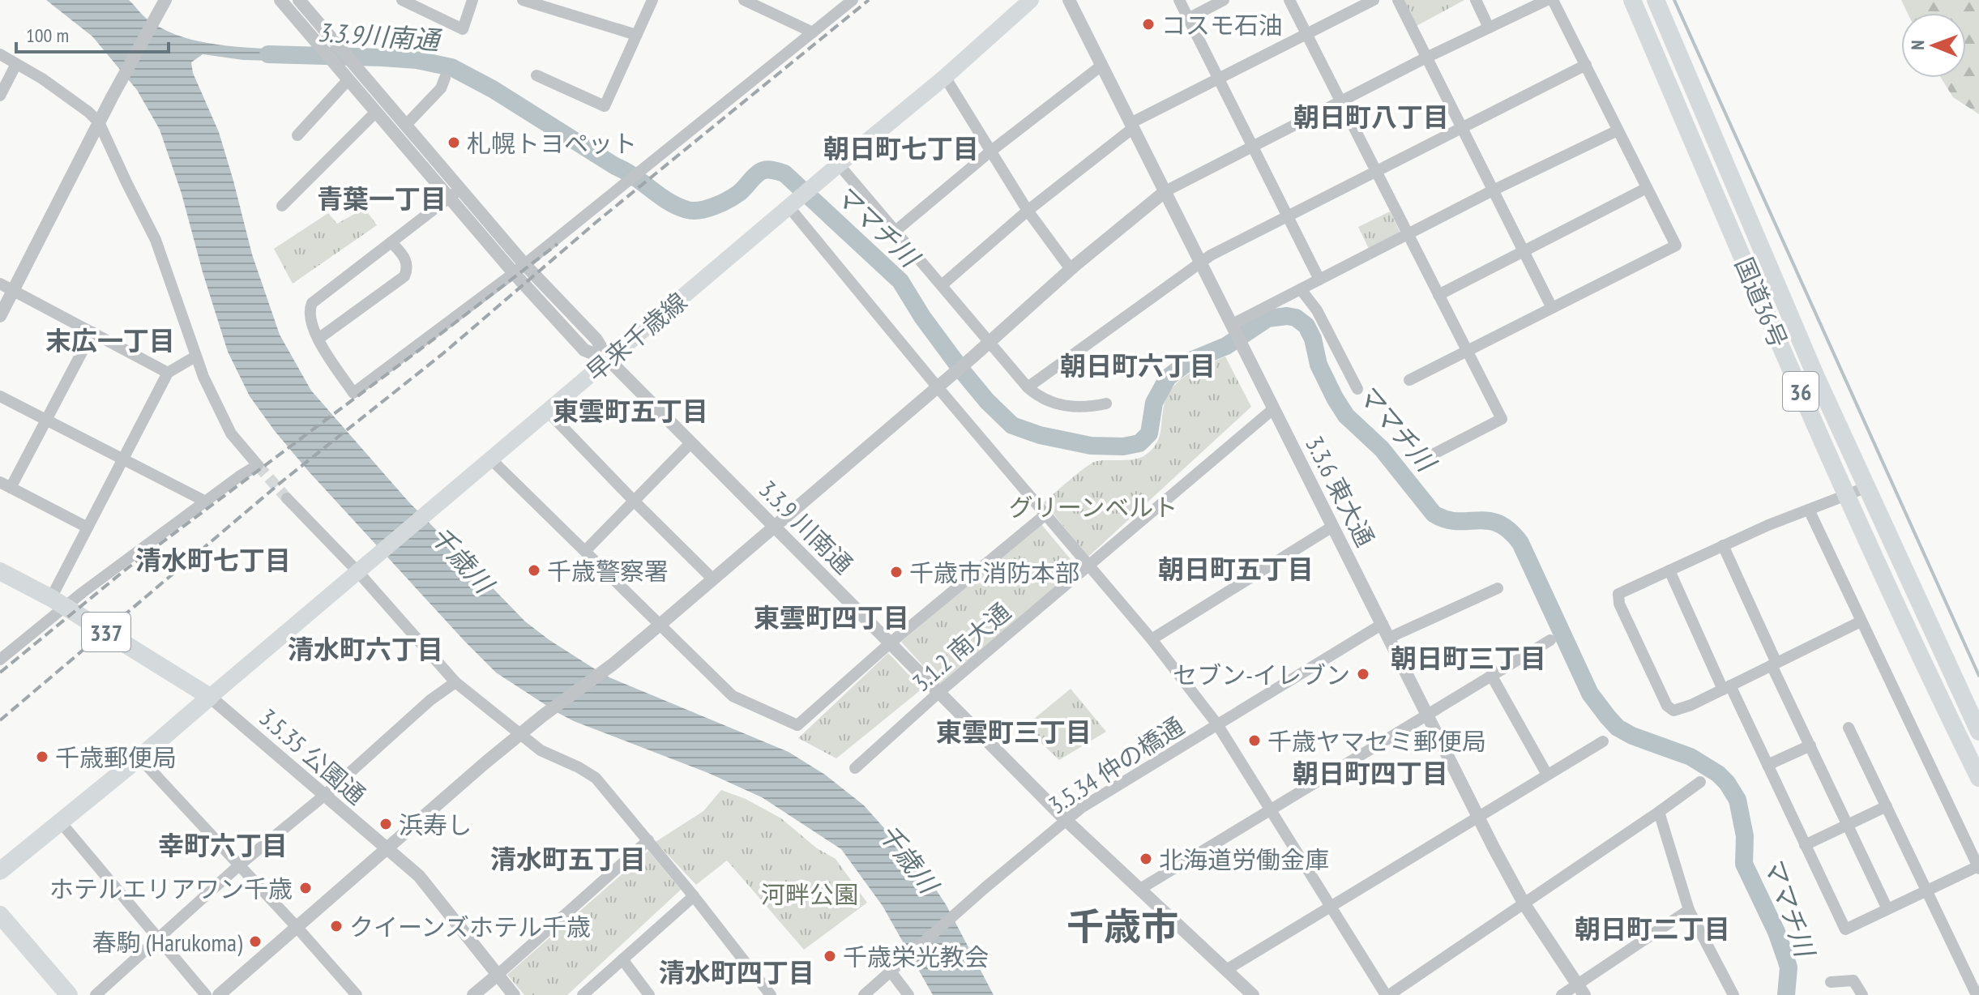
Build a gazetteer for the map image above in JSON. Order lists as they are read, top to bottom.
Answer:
{
  "streets": {
    "highway": ["国道36号", "36", "337"],
    "main road": ["早来千歳線"],
    "street": [
      "3.3.6 東大通",
      "3.3.9 川南通",
      "3.1.2 南大通",
      "3.5.35 公園通",
      "3.5.34 仲の橋通"
    ]
  },
  "crossings": [
    ["早来千歳線", "3.3.9 川南通"],
    ["早来千歳線", "337"],
    ["早来千歳線", "3.5.35 公園通"],
    ["3.3.6 東大通", "3.1.2 南大通"],
    ["3.3.6 東大通", "3.5.34 仲の橋通"],
    ["3.3.9 川南通", "3.1.2 南大通"],
    ["3.3.9 川南通", "3.5.34 仲の橋通"],
    ["337", "3.5.35 公園通"]
  ],
  "districts": [
    "朝日町八丁目",
    "朝日町七丁目",
    "青葉一丁目",
    "末広一丁目",
    "朝日町六丁目",
    "東雲町五丁目",
    "清水町七丁目",
    "朝日町五丁目",
    "東雲町四丁目",
    "清水町六丁目",
    "朝日町三丁目",
    "東雲町三丁目",
    "朝日町四丁目",
    "幸町六丁目",
    "清水町五丁目",
    "千歳市",
    "朝日町二丁目",
    "清水町四丁目"
  ],
  "water": ["3.3.9川南通", "ママチ川", "千歳川"],
  "parks": ["グリーンベルト", "河畔公園"],
  "places": [
    "コスモ石油",
    "札幌トヨペット",
    "千歳警察署",
    "千歳市消防本部",
    "セブン-イレブン",
    "千歳ヤマセミ郵便局",
    "千歳郵便局",
    "浜寿し",
    "北海道労働金庫",
    "ホテルエリアワン千歳",
    "クイーンズホテル千歳",
    "春駒 (Harukoma)",
    "千歳栄光教会"
  ],
  "scale_bar": "100 m",
  "north": "left"
}
